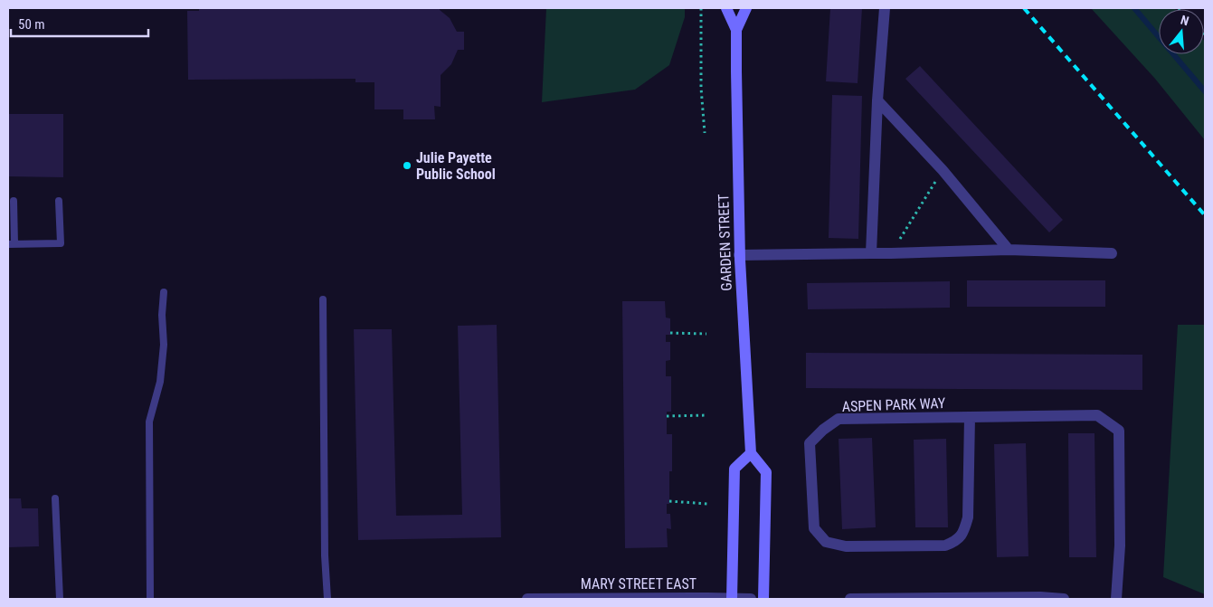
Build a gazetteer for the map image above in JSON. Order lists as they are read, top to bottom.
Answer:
{
  "streets": {
    "street": ["GARDEN STREET", "ASPEN PARK WAY", "MARY STREET EAST"]
  },
  "places": ["Julie Payette Public School"],
  "scale_bar": "50 m",
  "north": "top"
}
